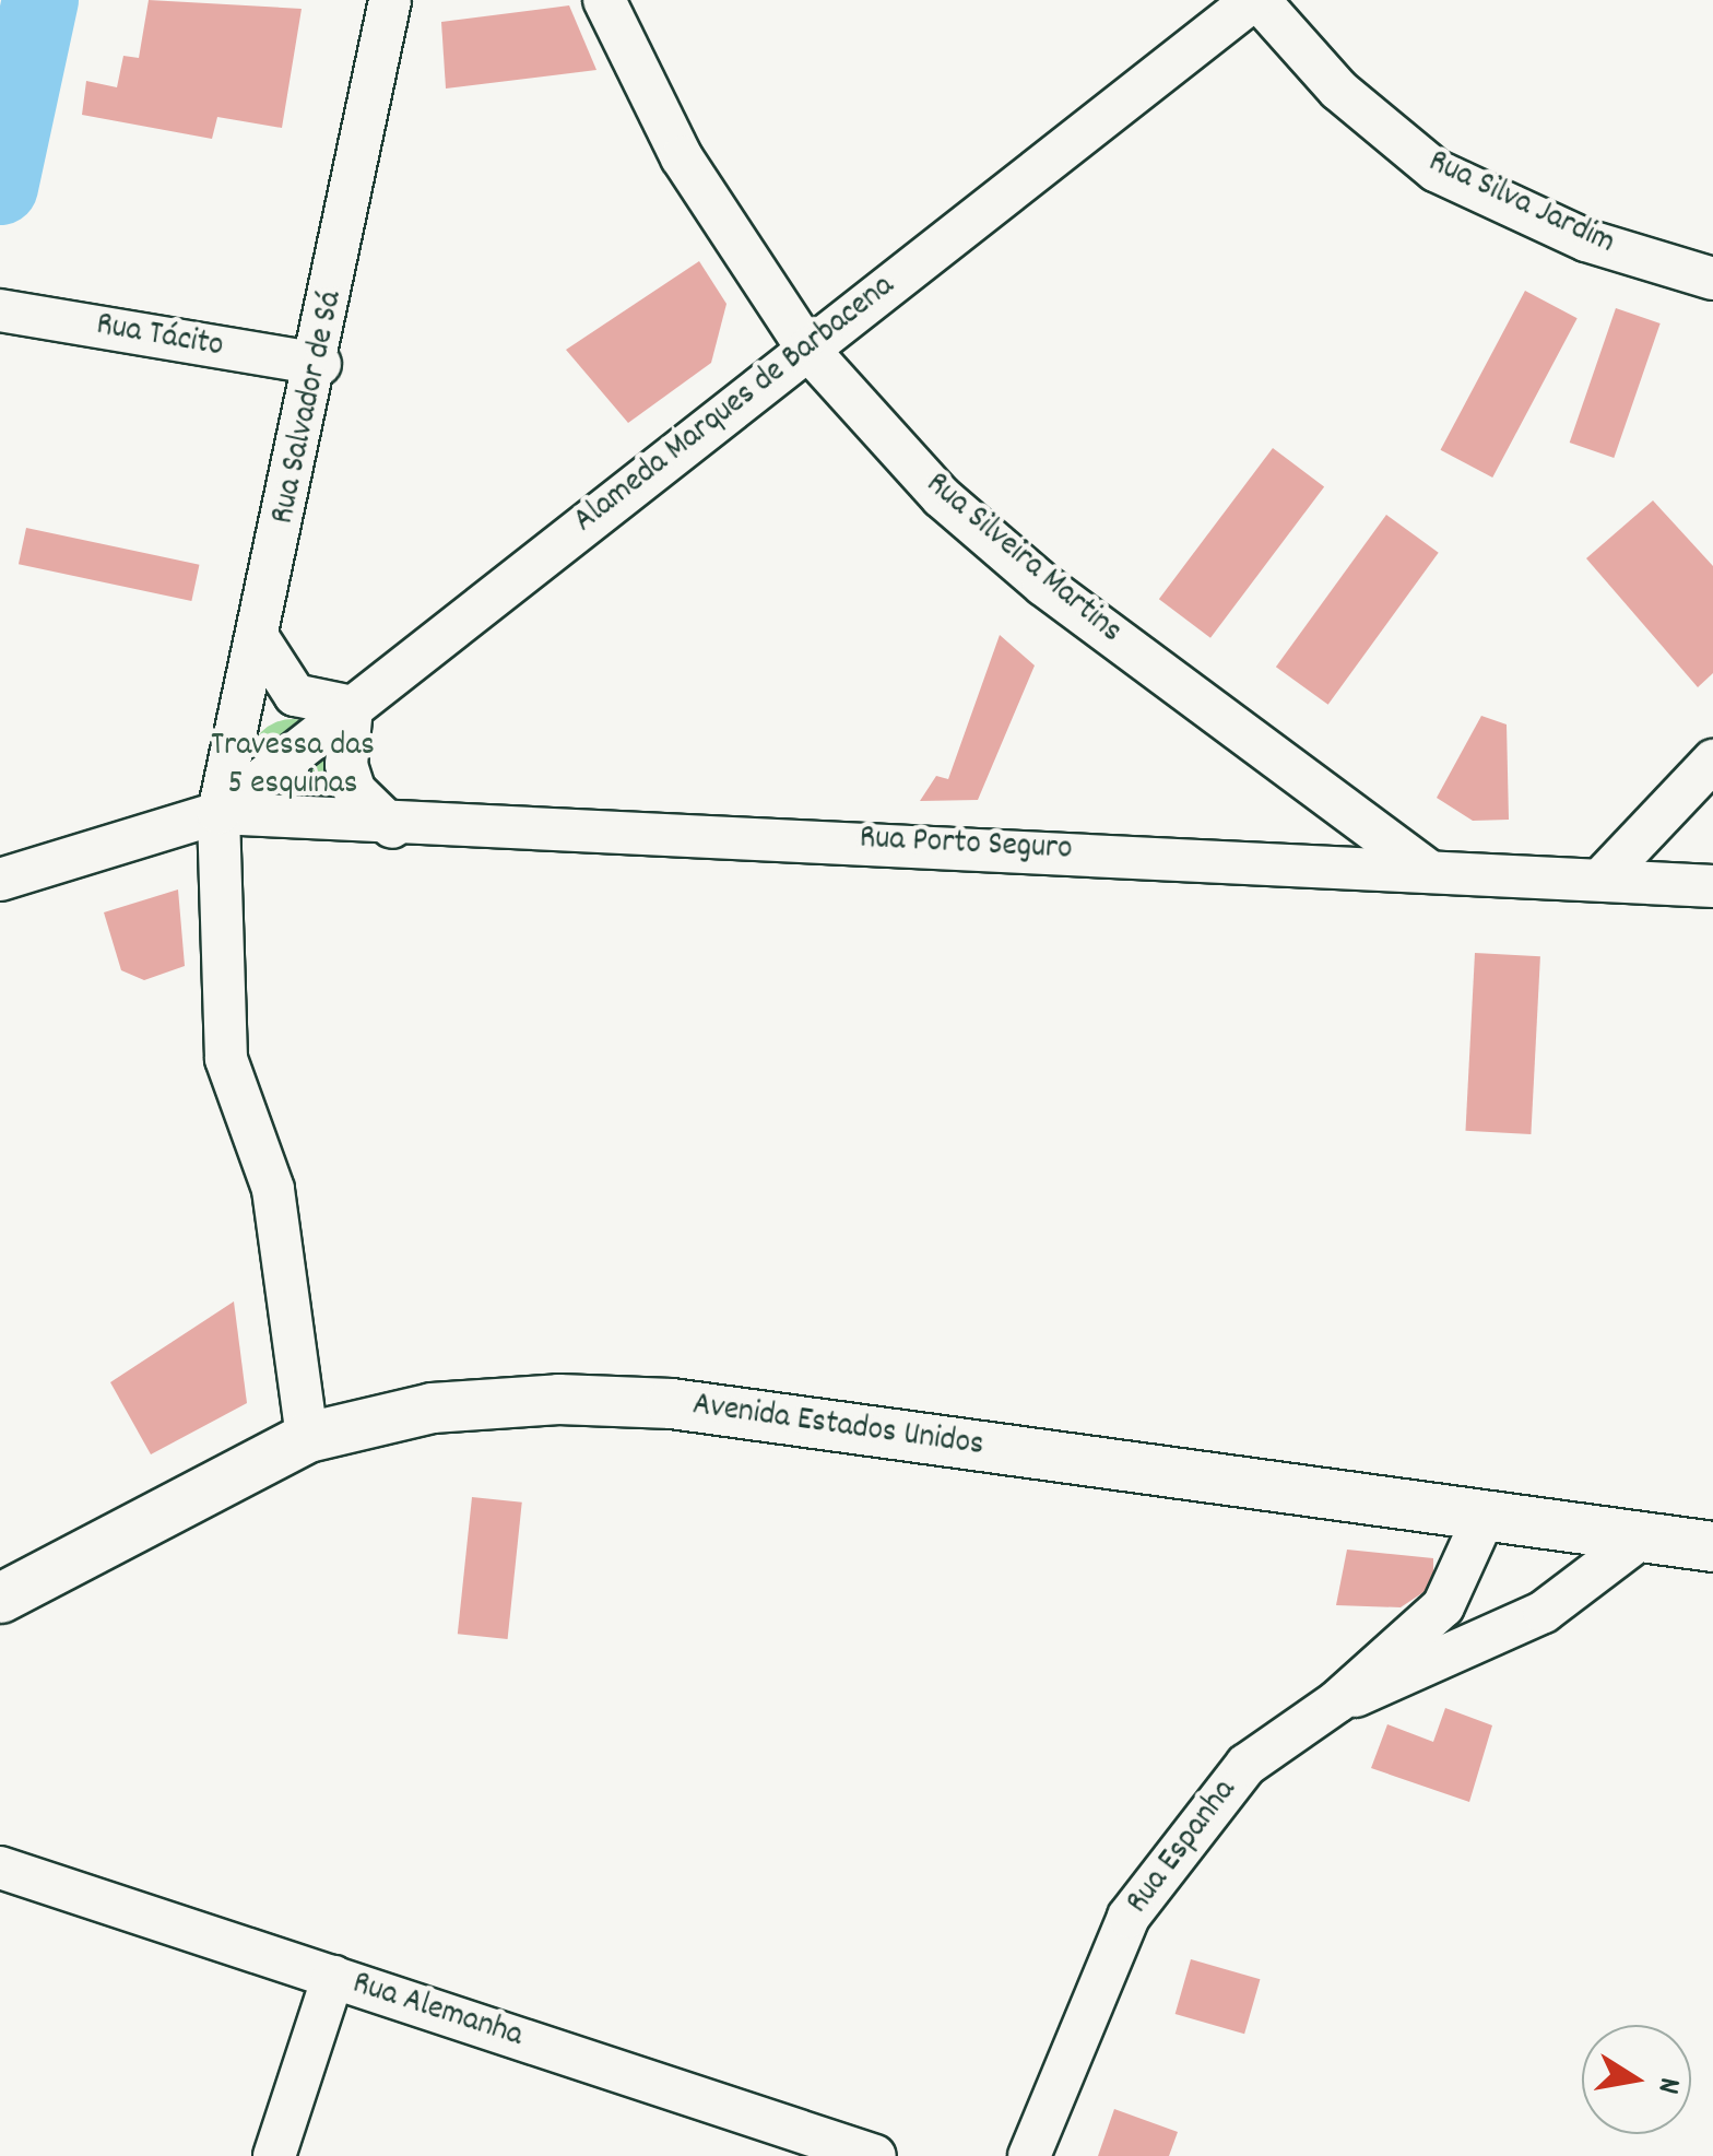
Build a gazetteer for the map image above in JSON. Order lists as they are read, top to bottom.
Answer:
{
  "streets": {
    "street": [
      "Rua Silva Jardim",
      "Rua Tácito",
      "Alameda Marques de Barbacena",
      "Rua Salvador de Sá",
      "Rua Silveira Martins",
      "Rua Porto Seguro",
      "Avenida Estados Unidos",
      "Rua Espanha",
      "Rua Alemanha"
    ]
  },
  "crossings": [
    ["Rua Silva Jardim", "Alameda Marques de Barbacena"],
    ["Rua Tácito", "Rua Salvador de Sá"],
    ["Alameda Marques de Barbacena", "Rua Salvador de Sá"],
    ["Alameda Marques de Barbacena", "Rua Silveira Martins"],
    ["Alameda Marques de Barbacena", "Rua Porto Seguro"],
    ["Rua Salvador de Sá", "Rua Porto Seguro"],
    ["Rua Salvador de Sá", "Avenida Estados Unidos"],
    ["Rua Silveira Martins", "Rua Porto Seguro"],
    ["Avenida Estados Unidos", "Rua Espanha"]
  ],
  "parks": ["Travessa das 5 esquinas"],
  "north": "right"
}
